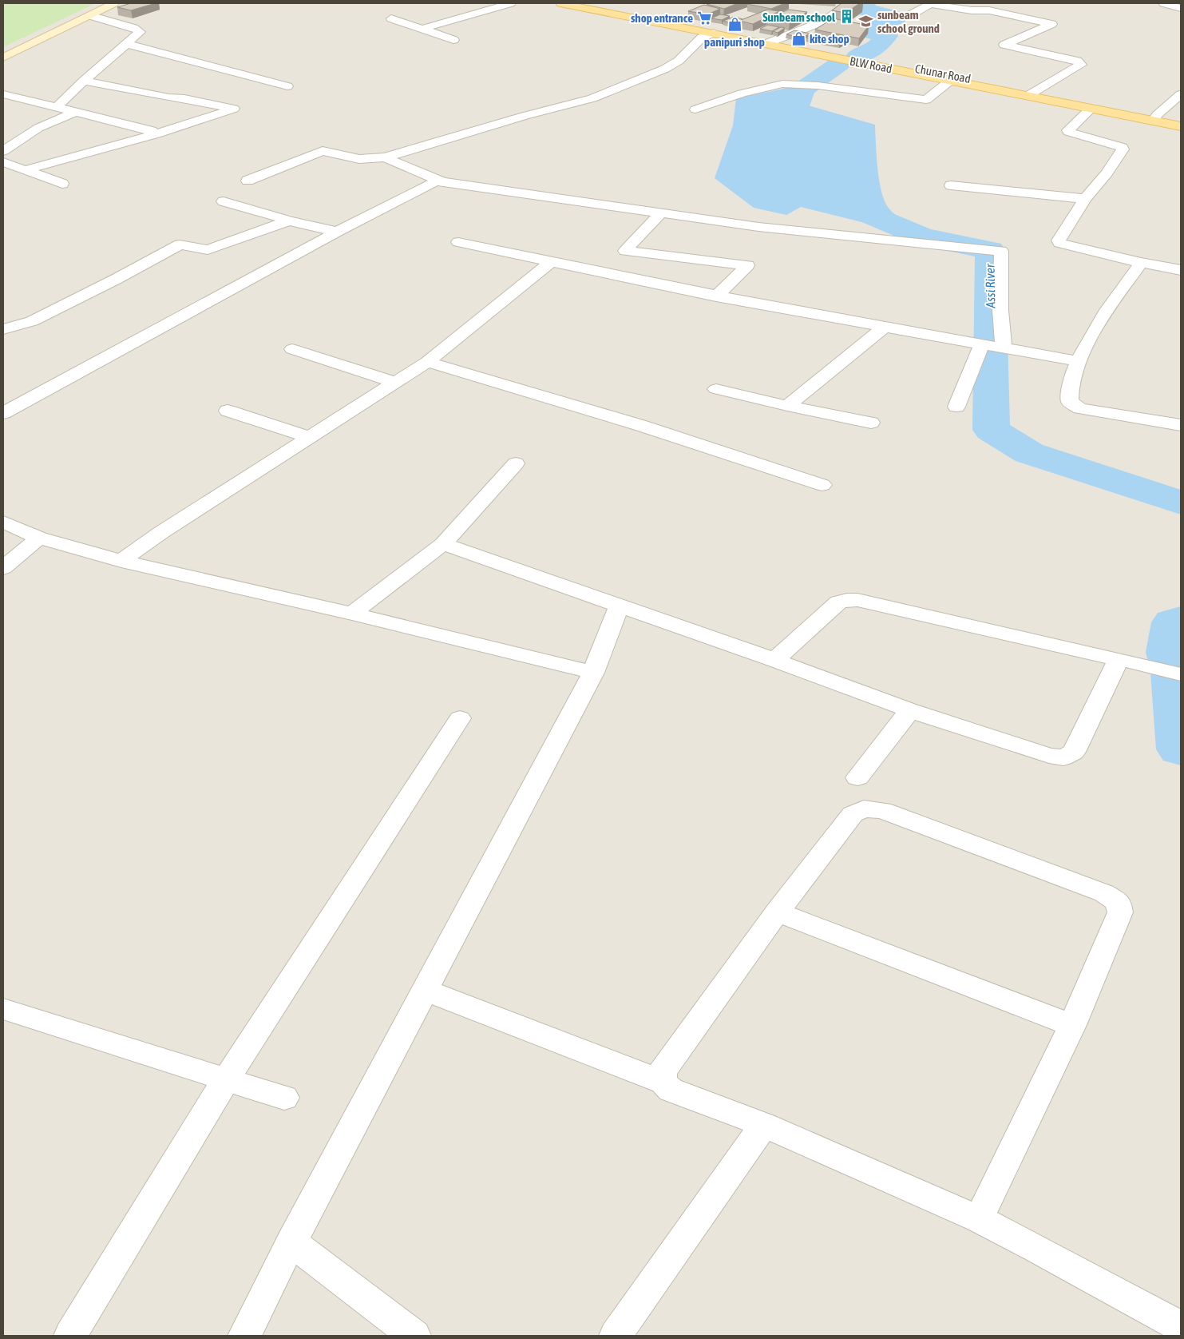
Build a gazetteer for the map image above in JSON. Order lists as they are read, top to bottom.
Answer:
{
  "streets": {
    "main road": ["BLW Road", "Chunar Road"]
  },
  "crossings": [
    ["BLW Road", "Chunar Road"]
  ],
  "water": ["Assi River"],
  "places": {
    "building": ["Sunbeam school"],
    "supermarket": ["shop entrance"],
    "school or university": ["sunbeam school ground"],
    "shop": ["panipuri shop", "kite shop"]
  }
}
